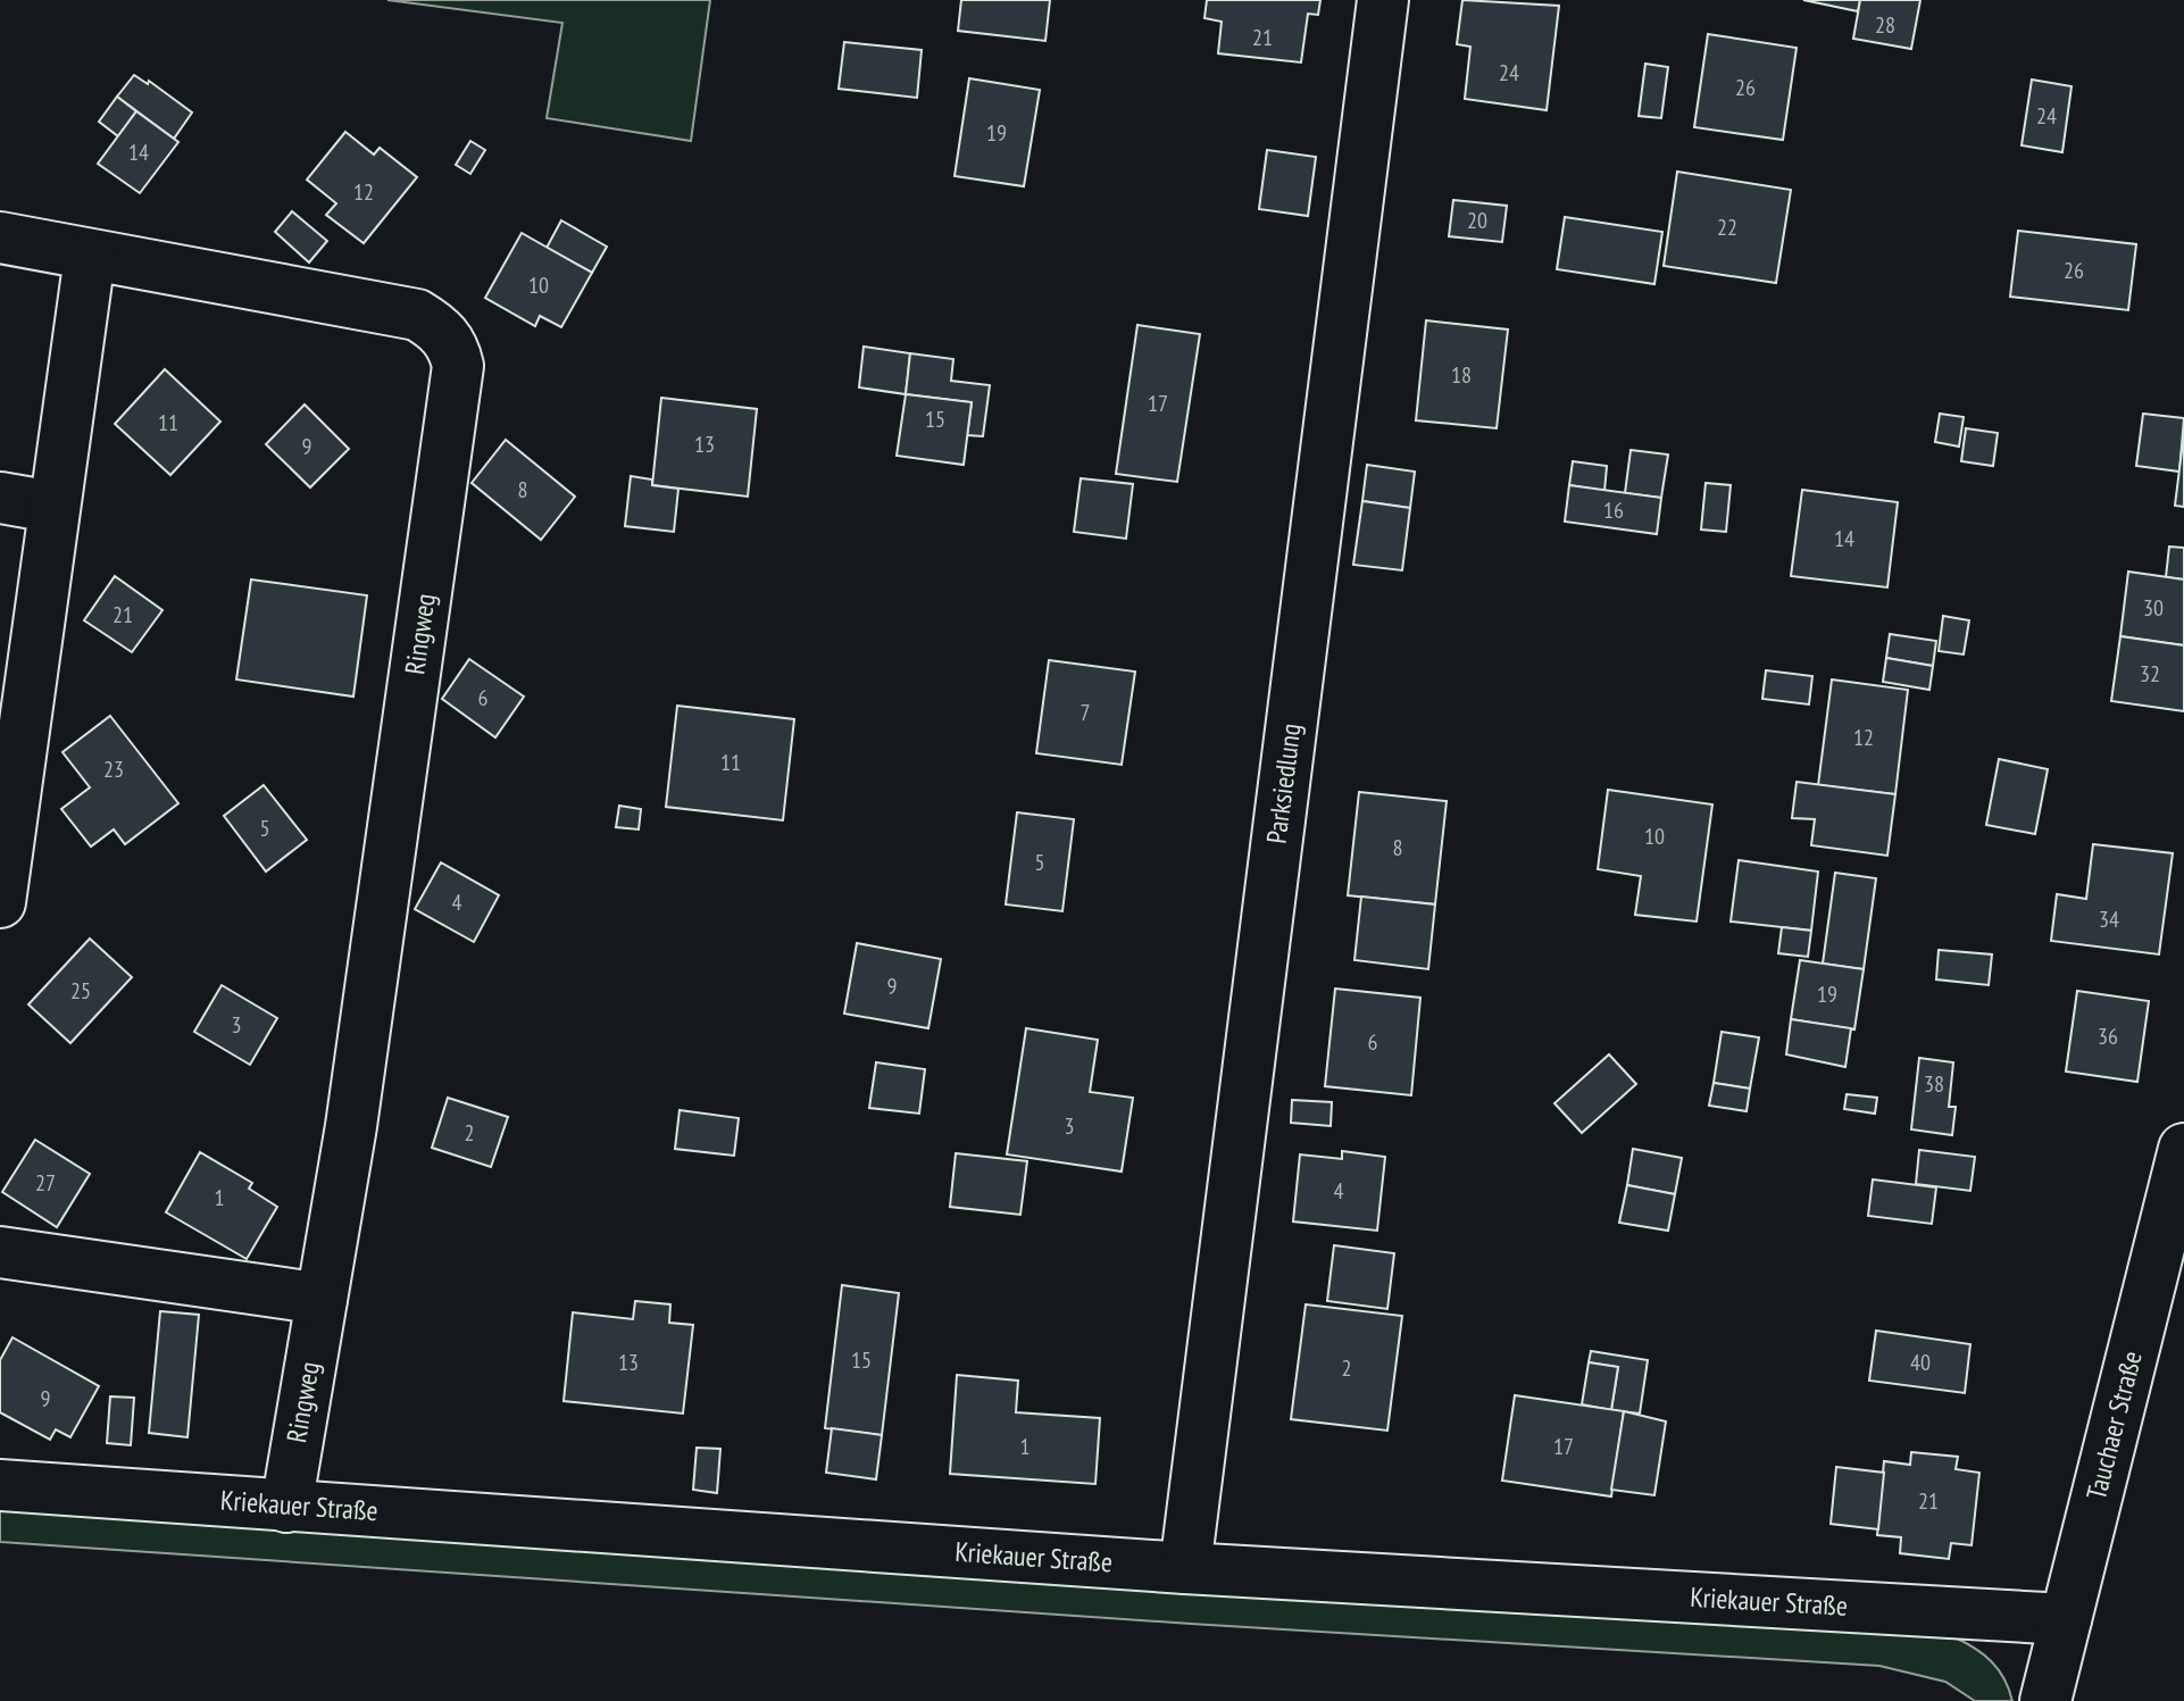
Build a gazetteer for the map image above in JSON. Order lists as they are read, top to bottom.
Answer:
{
  "streets": {
    "street": [
      "Ringweg",
      "Parksiedlung",
      "Tauchaer Straße",
      "Kriekauer Straße"
    ]
  },
  "crossings": [
    ["Ringweg", "Kriekauer Straße"],
    ["Parksiedlung", "Kriekauer Straße"],
    ["Tauchaer Straße", "Kriekauer Straße"]
  ],
  "house_numbers": [
    "28",
    "21",
    "24",
    "26",
    "24",
    "19",
    "14",
    "12",
    "20",
    "22",
    "26",
    "10",
    "18",
    "17",
    "15",
    "11",
    "13",
    "9",
    "8",
    "16",
    "14",
    "30",
    "21",
    "32",
    "6",
    "7",
    "12",
    "11",
    "23",
    "5",
    "10",
    "8",
    "5",
    "4",
    "34",
    "9",
    "25",
    "19",
    "3",
    "36",
    "6",
    "38",
    "3",
    "2",
    "27",
    "4",
    "1",
    "15",
    "13",
    "40",
    "2",
    "9",
    "1",
    "17",
    "21"
  ]
}
